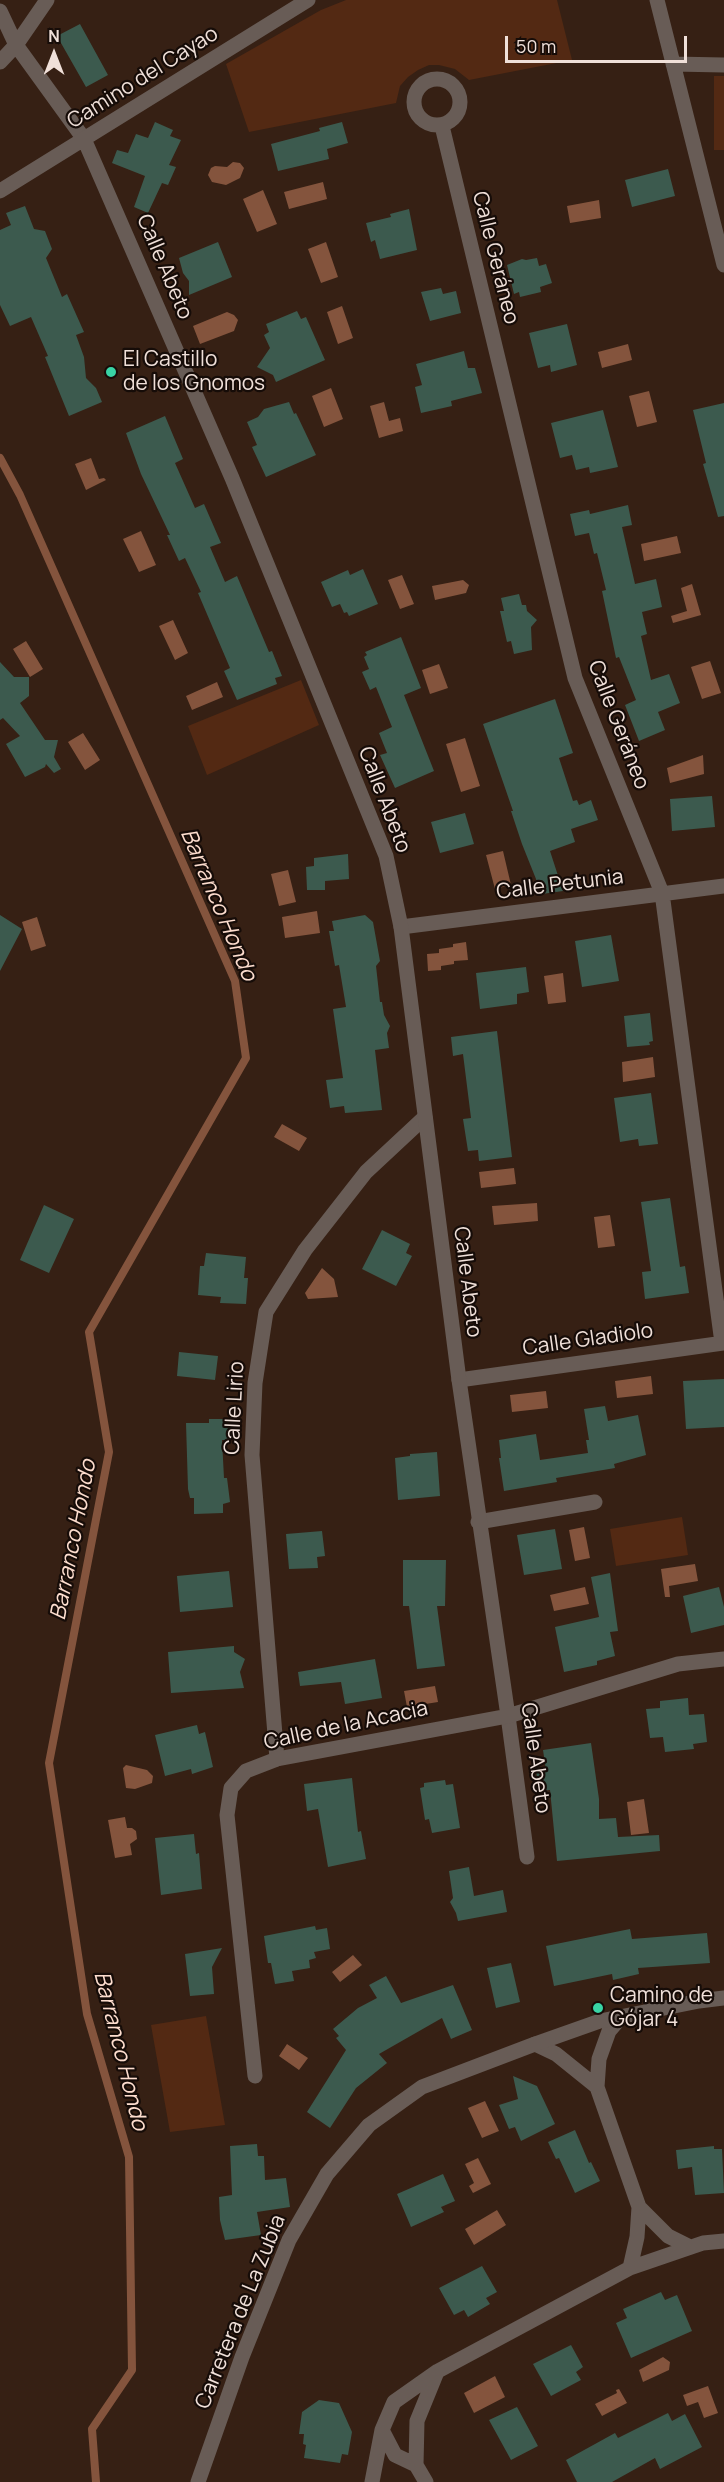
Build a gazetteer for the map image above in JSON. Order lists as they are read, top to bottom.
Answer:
{
  "streets": {
    "street": [
      "Camino del Cayao",
      "Calle Geráneo",
      "Calle Abeto",
      "Calle Petunia",
      "Calle Gladiolo",
      "Calle Lirio",
      "Calle de la Acacia",
      "Carretera de La Zubia"
    ]
  },
  "crossings": [
    ["Camino del Cayao", "Calle Abeto"],
    ["Calle Geráneo", "Calle Petunia"],
    ["Calle Geráneo", "Calle Gladiolo"],
    ["Calle Abeto", "Calle Petunia"],
    ["Calle Abeto", "Calle Gladiolo"],
    ["Calle Abeto", "Calle Lirio"],
    ["Calle Abeto", "Calle de la Acacia"],
    ["Calle Lirio", "Calle de la Acacia"]
  ],
  "water": ["Barranco Hondo"],
  "places": ["El Castillo de los Gnomos", "Camino de Gójar 4"],
  "scale_bar": "50 m",
  "north": "top"
}
